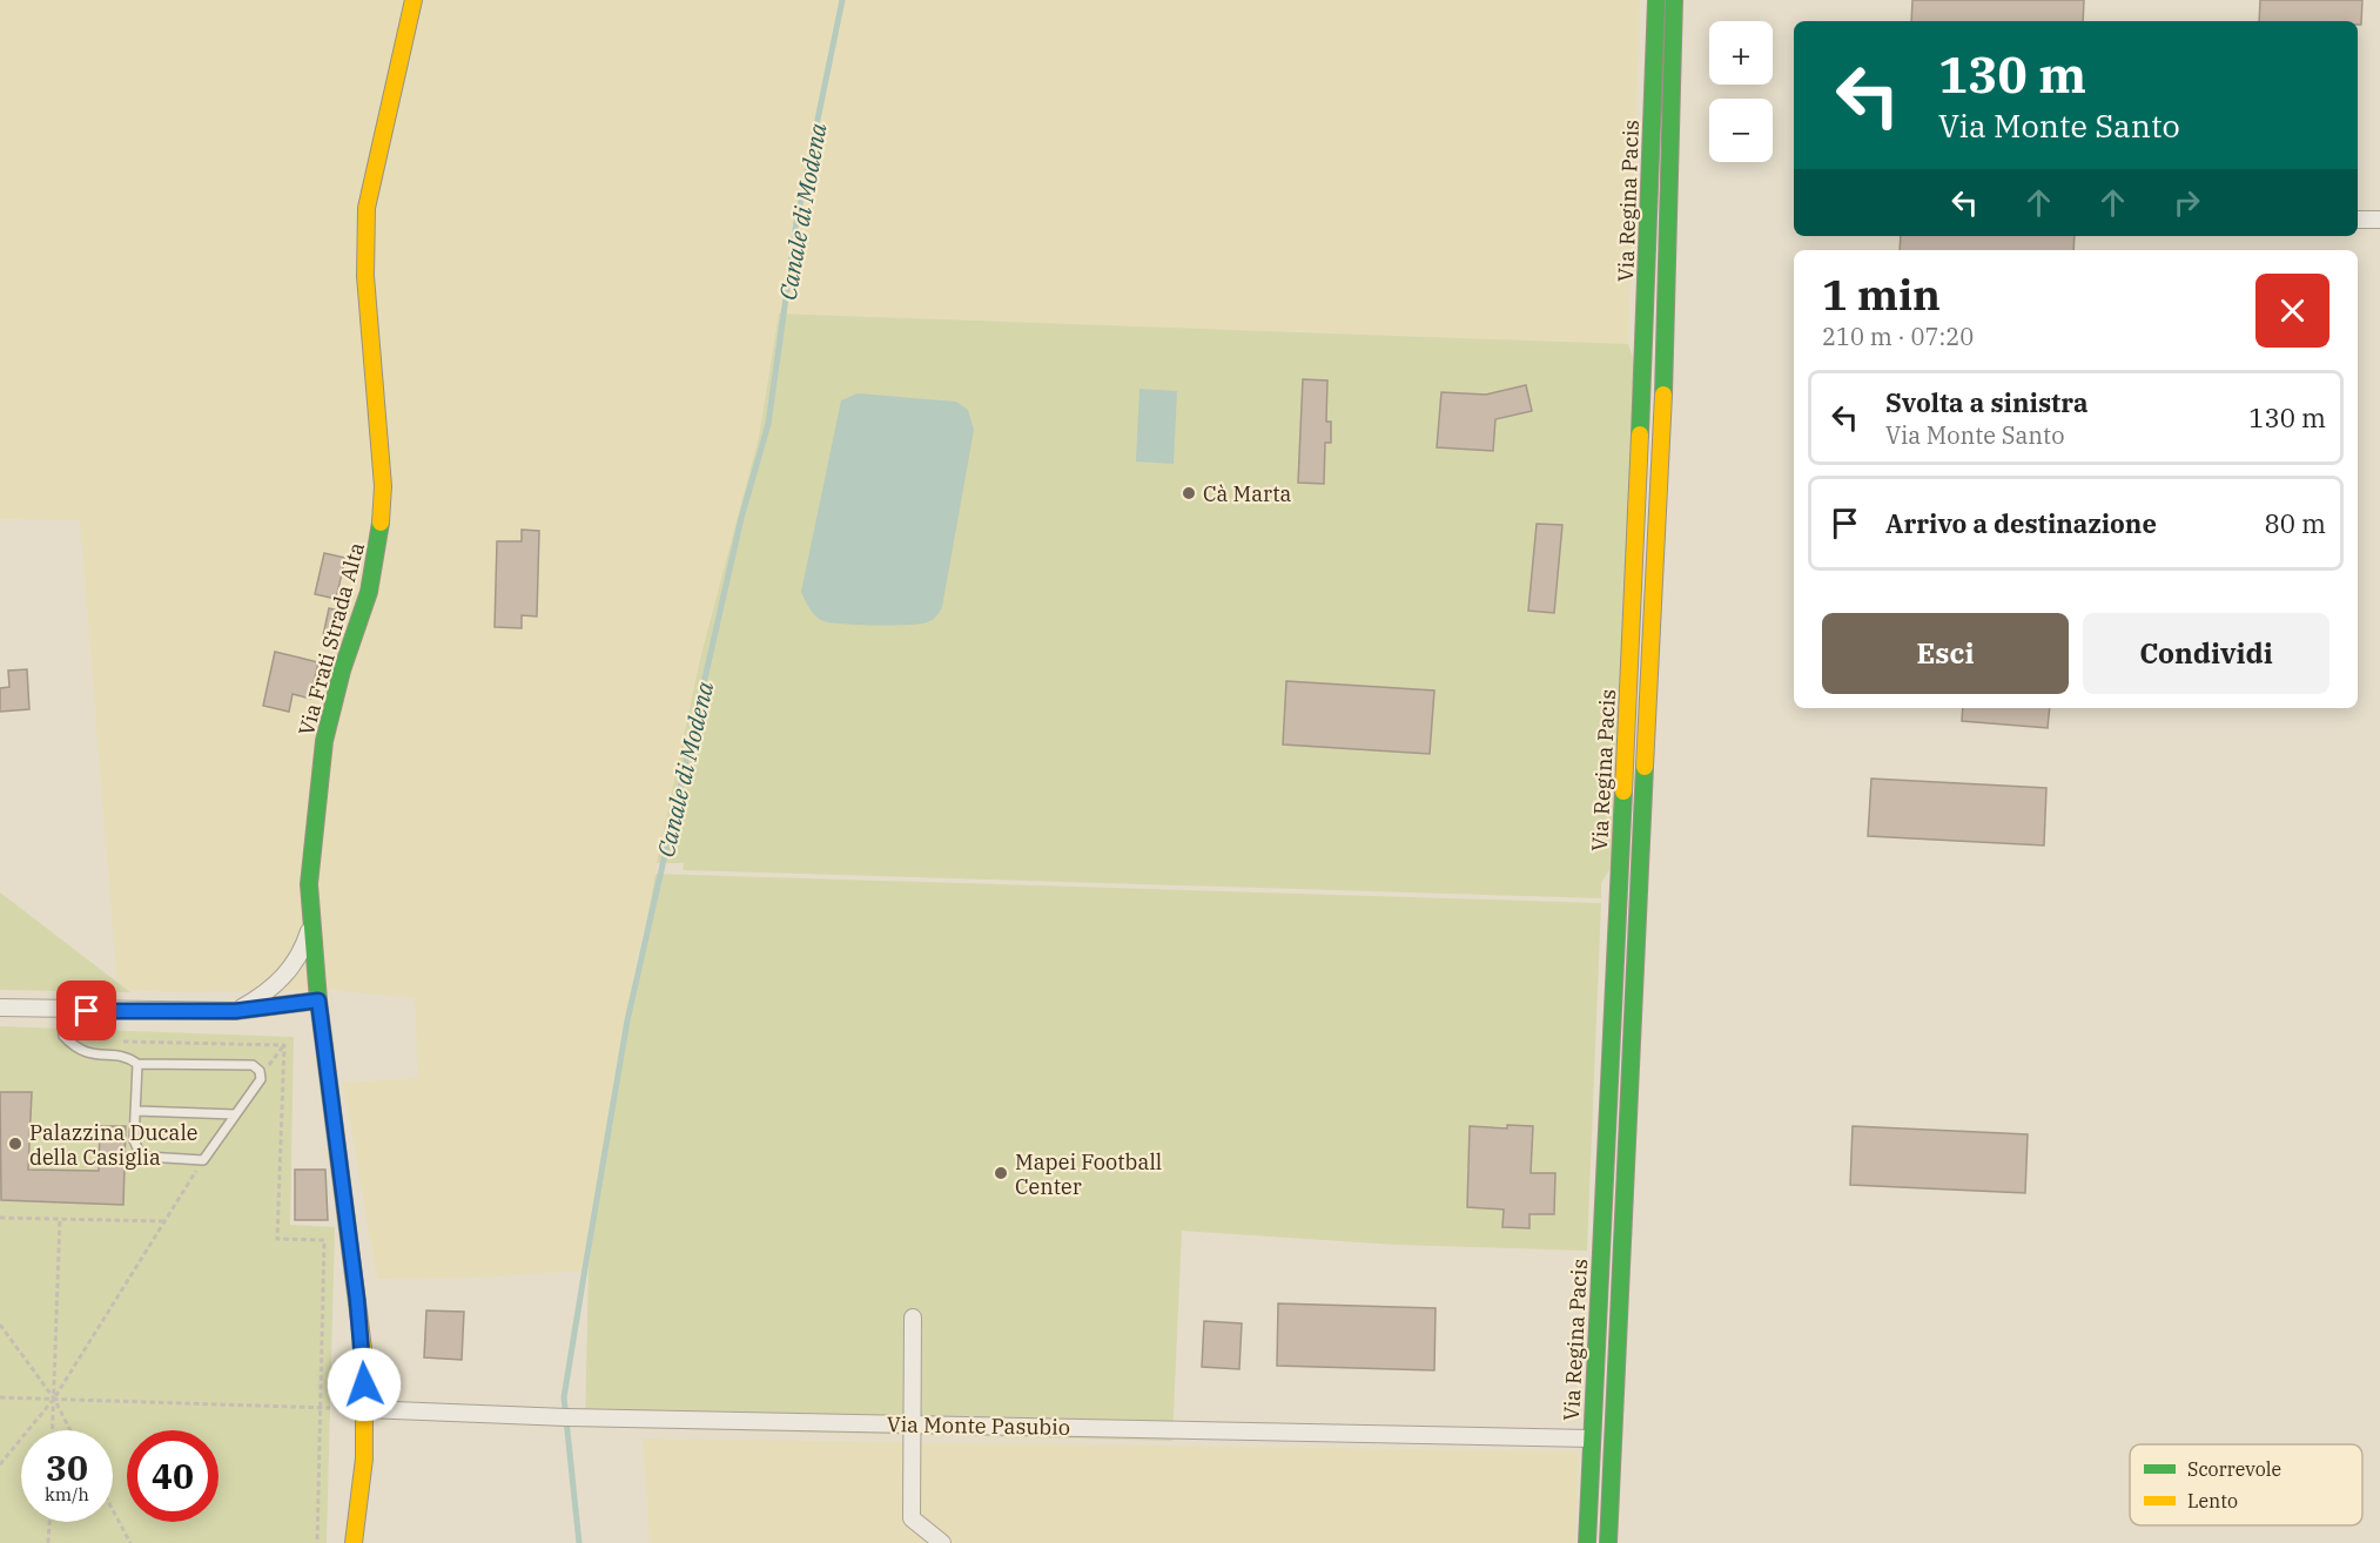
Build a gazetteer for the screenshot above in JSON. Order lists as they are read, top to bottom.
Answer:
{
  "streets": {
    "street": ["Via Regina Pacis", "Via Frati Strada Alta", "Via Monte Pasubio"]
  },
  "crossings": [
    ["Via Regina Pacis", "Via Monte Pasubio"],
    ["Via Frati Strada Alta", "Via Monte Pasubio"]
  ],
  "water": ["Canale di Modena"],
  "places": ["Cà Marta", "Palazzina Ducale della Casiglia", "Mapei Football Center"],
  "legend": ["Scorrevole", "Lento"],
  "page": {
    "map_buttons": ["+", "−"],
    "turn": ["130 m", "Via Monte Santo"],
    "heading": ["1 min", "210 m · 07:20"],
    "list": [
      {
        "name": "Svolta a sinistra",
        "note": "Via Monte Santo",
        "value": "130 m"
      },
      {
        "name": "Arrivo a destinazione",
        "value": "80 m"
      }
    ],
    "buttons": ["Esci", "Condividi"],
    "speed": "30 km/h",
    "limit": "40"
  }
}
